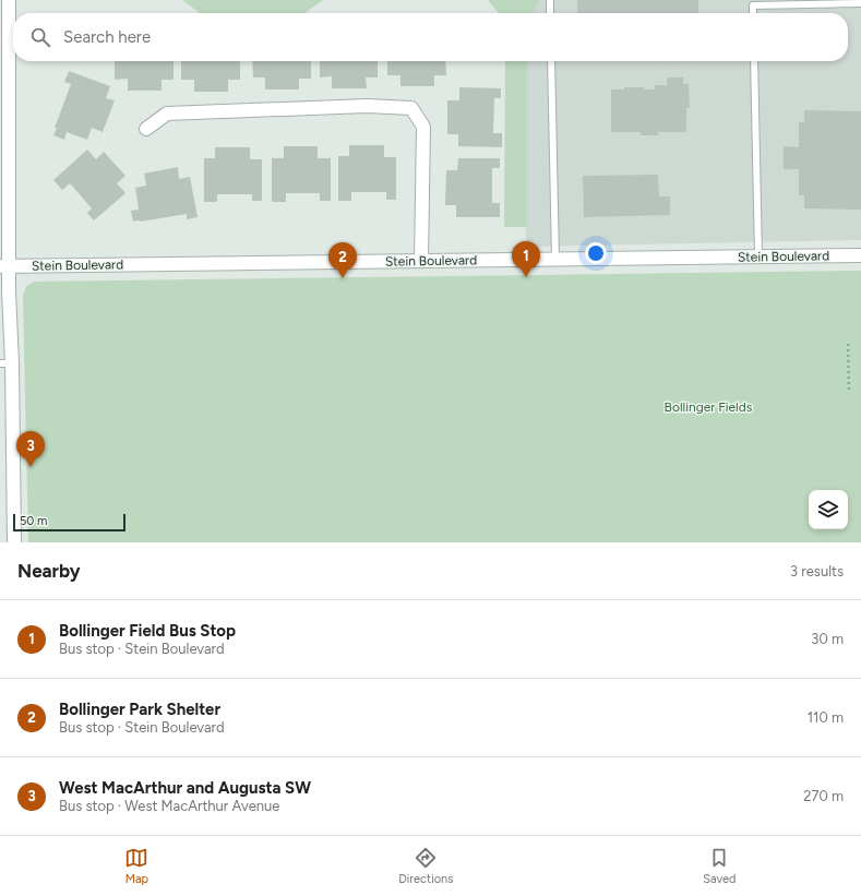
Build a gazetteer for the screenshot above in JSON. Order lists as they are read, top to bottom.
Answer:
{
  "streets": {
    "street": ["Stein Boulevard"]
  },
  "parks": ["Bollinger Fields"],
  "scale_bar": "50 m",
  "page": {
    "search": "Search here",
    "pins": ["1", "2", "3"],
    "scale": "50 m",
    "heading": ["Nearby", "3 results"],
    "list": [
      {
        "mark": "1",
        "name": "Bollinger Field Bus Stop",
        "note": "Bus stop · Stein Boulevard",
        "value": "30 m"
      },
      {
        "mark": "2",
        "name": "Bollinger Park Shelter",
        "note": "Bus stop · Stein Boulevard",
        "value": "110 m"
      },
      {
        "mark": "3",
        "name": "West MacArthur and Augusta SW",
        "note": "Bus stop · West MacArthur Avenue",
        "value": "270 m"
      }
    ],
    "nav": ["Map", "Directions", "Saved"]
  }
}
